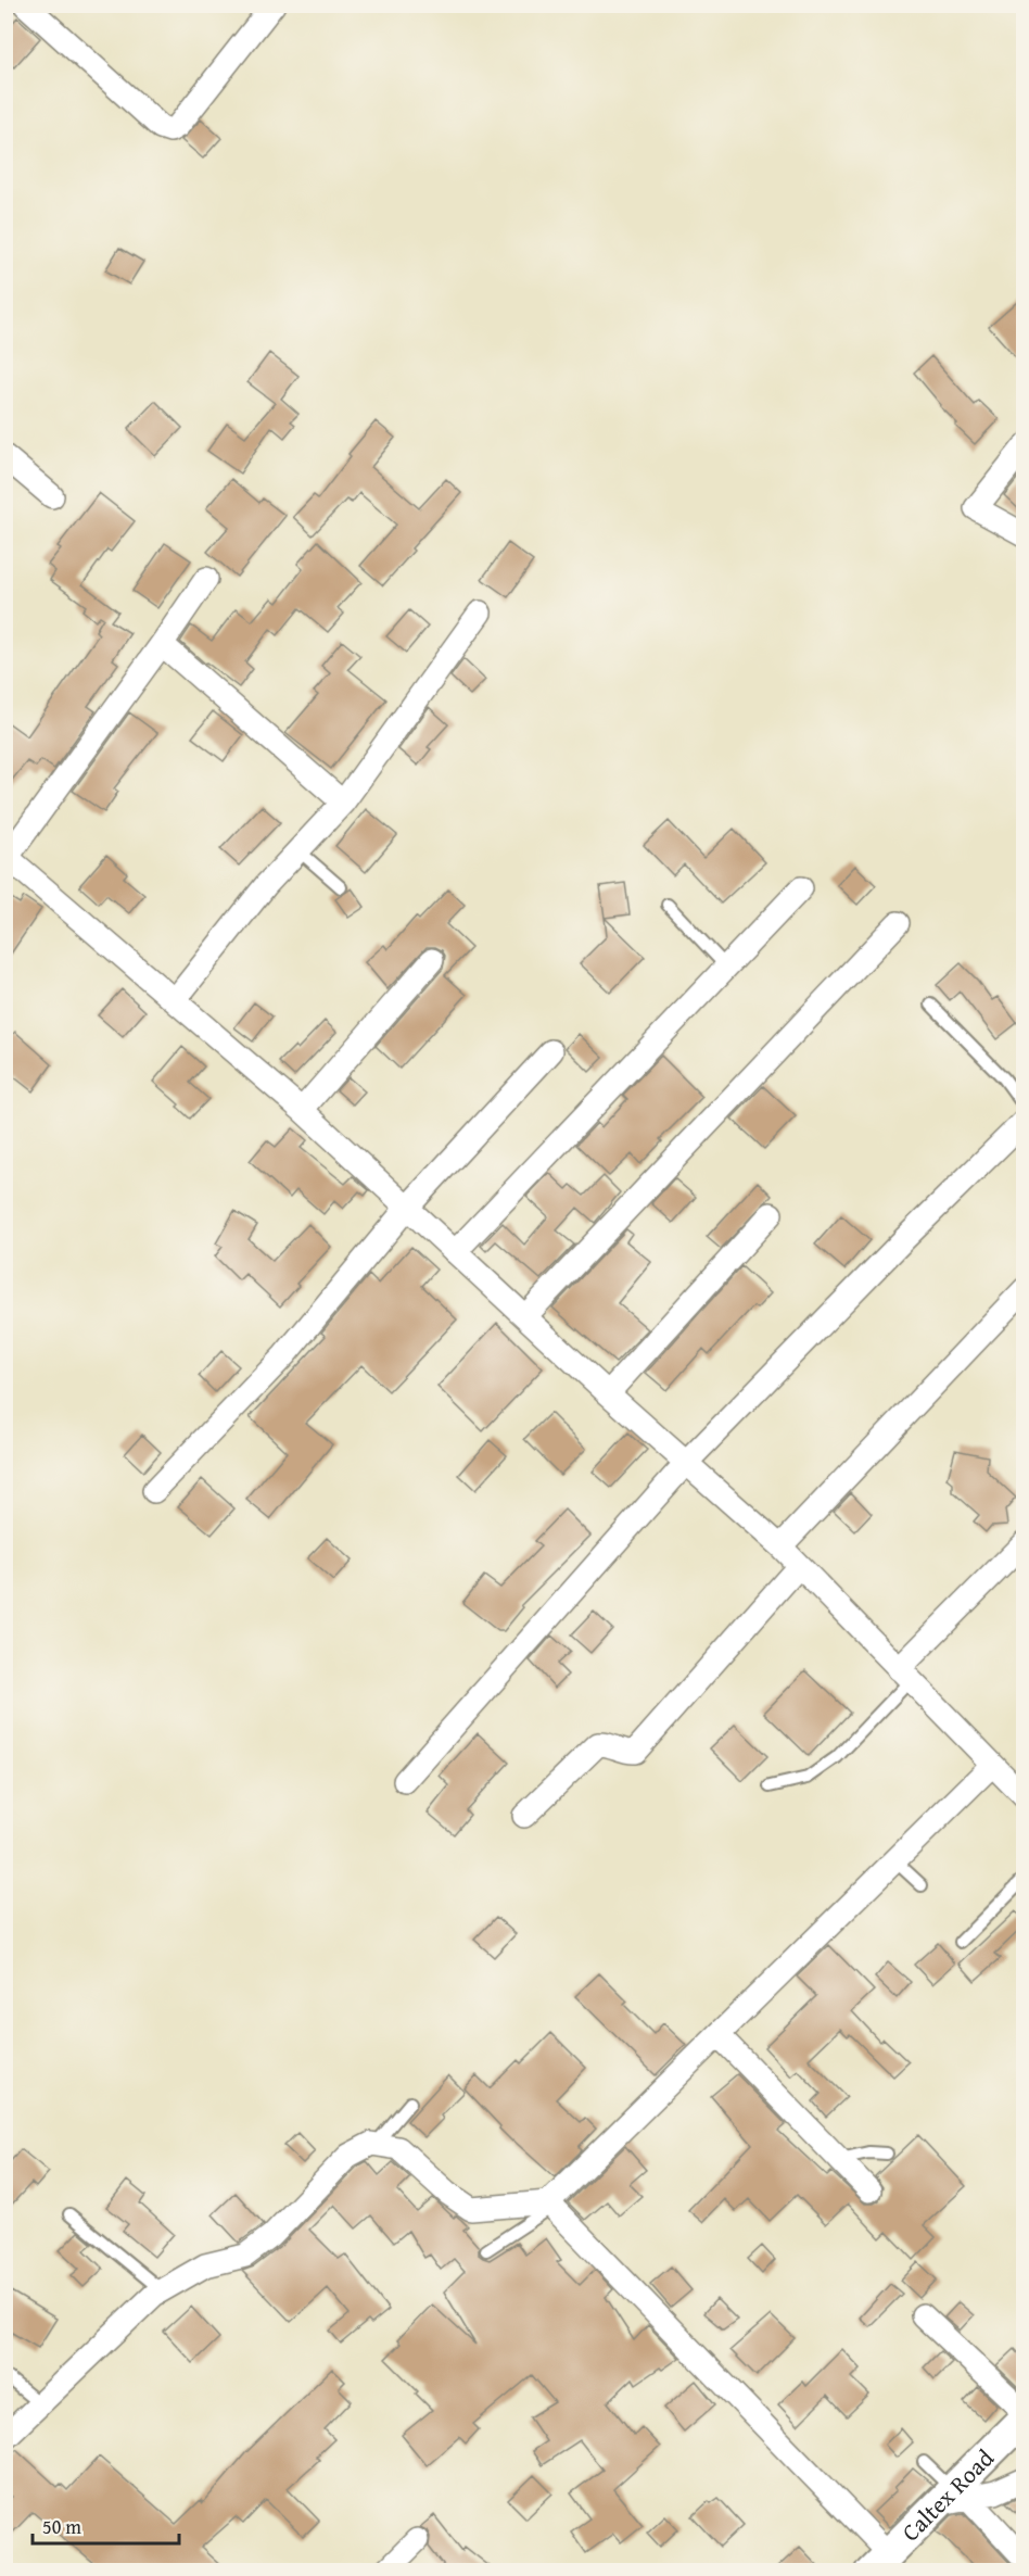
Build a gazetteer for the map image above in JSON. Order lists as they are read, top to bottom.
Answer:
{
  "streets": {
    "street": ["Caltex Road"]
  },
  "scale_bar": "50 m"
}
